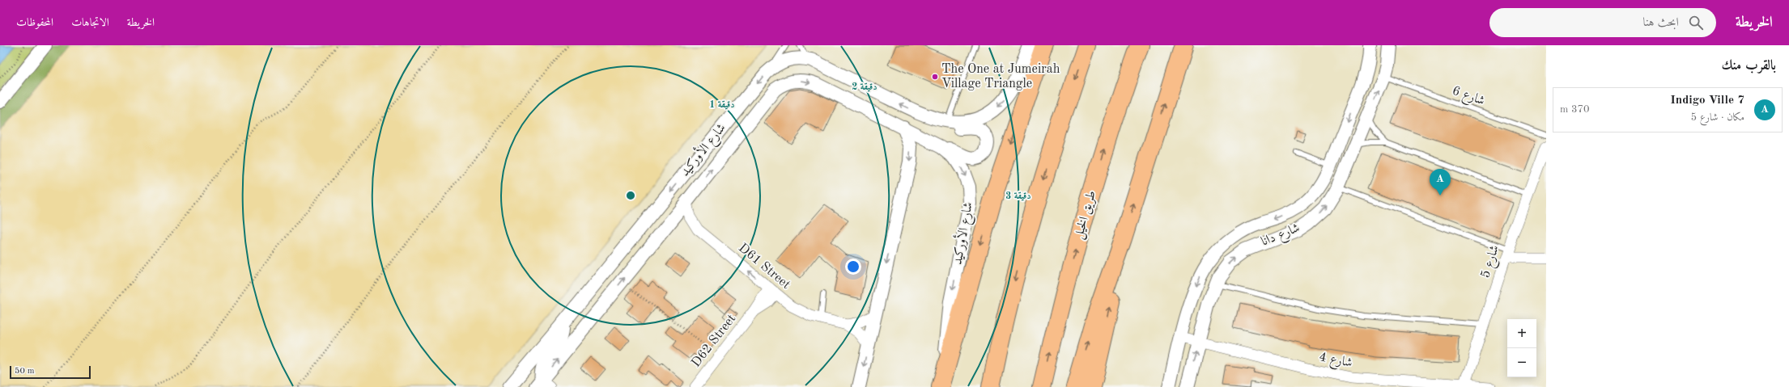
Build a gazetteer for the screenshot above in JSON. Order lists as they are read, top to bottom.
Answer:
{
  "streets": {
    "highway": ["طريق الخيل"],
    "street": [
      "شارع الأوركيد",
      "شارع دانا",
      "شارع 5",
      "D61 Street",
      "D62 Street",
      "شارع 4"
    ],
    "lane": ["شارع 6"]
  },
  "crossings": [
    ["شارع 6", "شارع دانا"],
    ["شارع الأوركيد", "D61 Street"],
    ["شارع دانا", "شارع 4"],
    ["شارع 5", "شارع 4"],
    ["D61 Street", "D62 Street"]
  ],
  "one_way": ["D61 Street"],
  "places": ["The One at Jumeirah Village Triangle"],
  "scale_bar": "50 m",
  "page": {
    "header": "الخريطة",
    "search": "ابحث هنا",
    "nav": ["الخريطة", "الاتجاهات", "المحفوظات"],
    "heading": "بالقرب منك",
    "list": [
      {
        "mark": "A",
        "name": "Indigo Ville 7",
        "note": "مكان · شارع 5",
        "value": "370 m"
      }
    ],
    "pins": "A",
    "map_buttons": ["+", "−"],
    "scale": "50 m"
  },
  "rings": ["2 دقيقة", "1 دقيقة", "3 دقيقة"]
}
